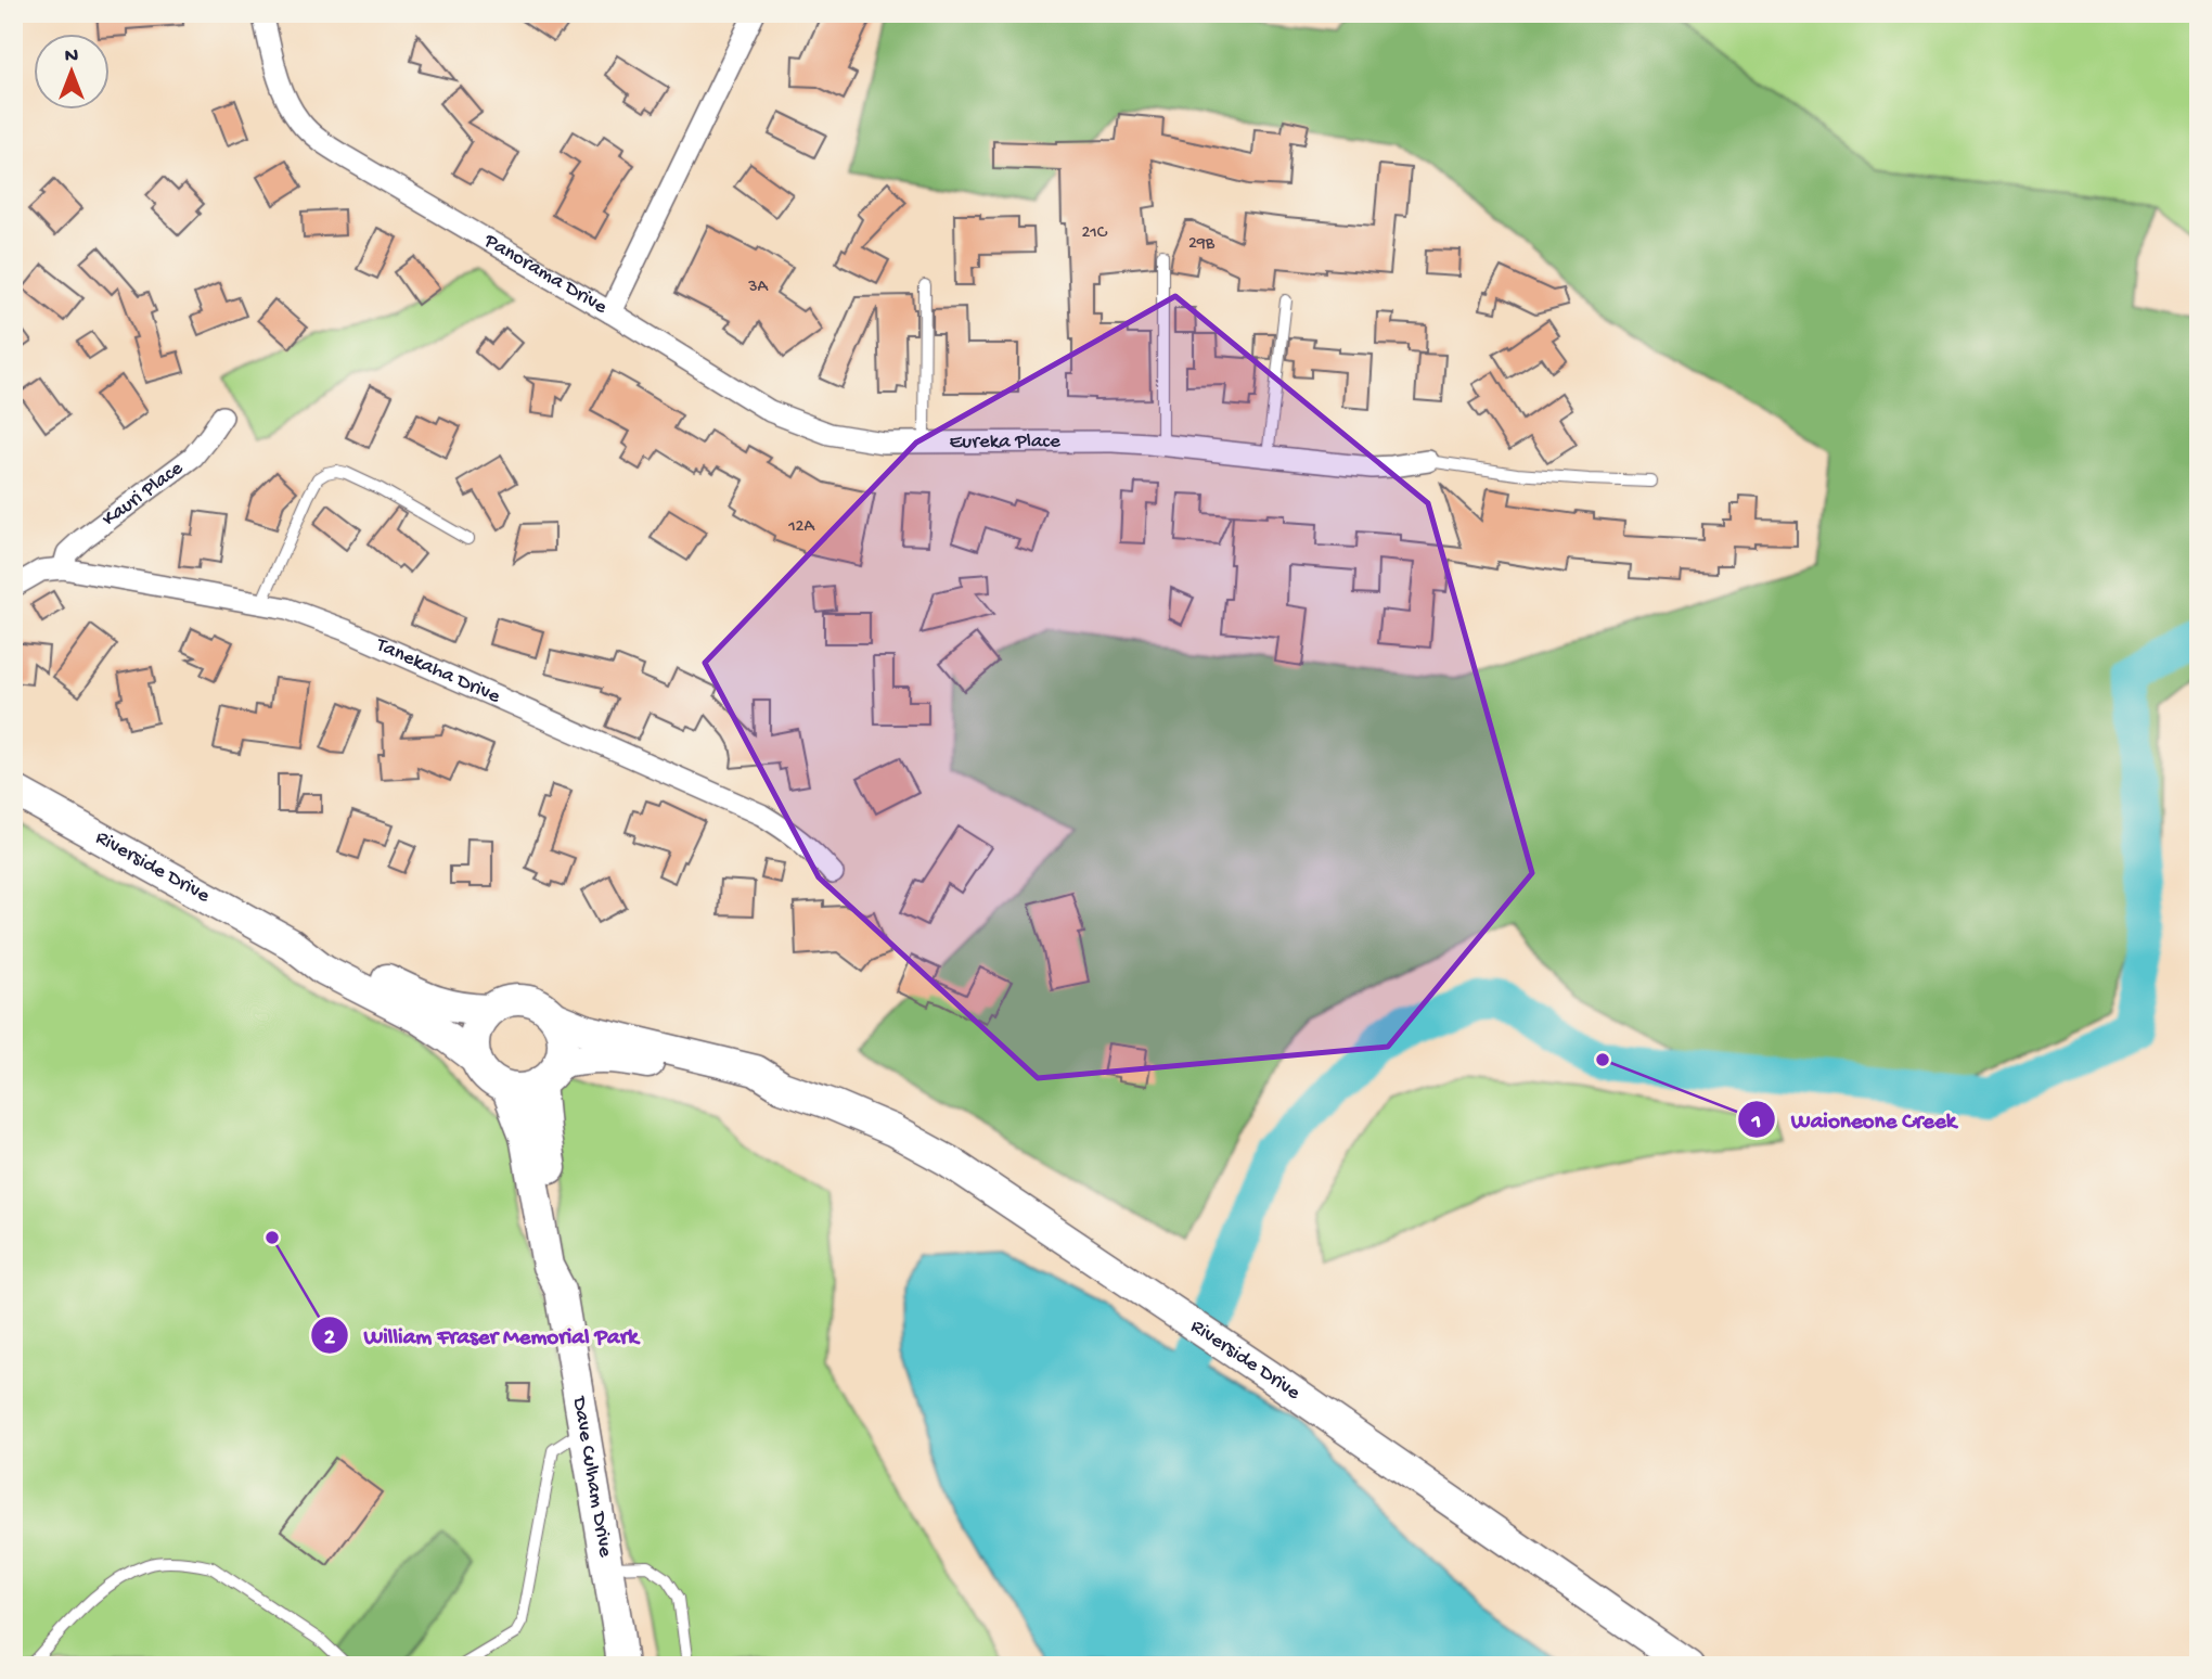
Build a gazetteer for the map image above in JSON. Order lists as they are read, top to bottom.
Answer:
{
  "streets": {
    "main road": ["Riverside Drive", "Dave Culham Drive"],
    "street": [
      "Panorama Drive",
      "Eureka Place",
      "Kauri Place",
      "Tanekaha Drive"
    ]
  },
  "crossings": [
    ["Panorama Drive", "Eureka Place"],
    ["Kauri Place", "Tanekaha Drive"],
    ["Riverside Drive", "Dave Culham Drive"]
  ],
  "places": ["Waioneone Creek", "William Fraser Memorial Park"],
  "house_numbers": [
    "21C",
    "29B",
    "3A",
    "12A"
  ],
  "north": "top"
}
